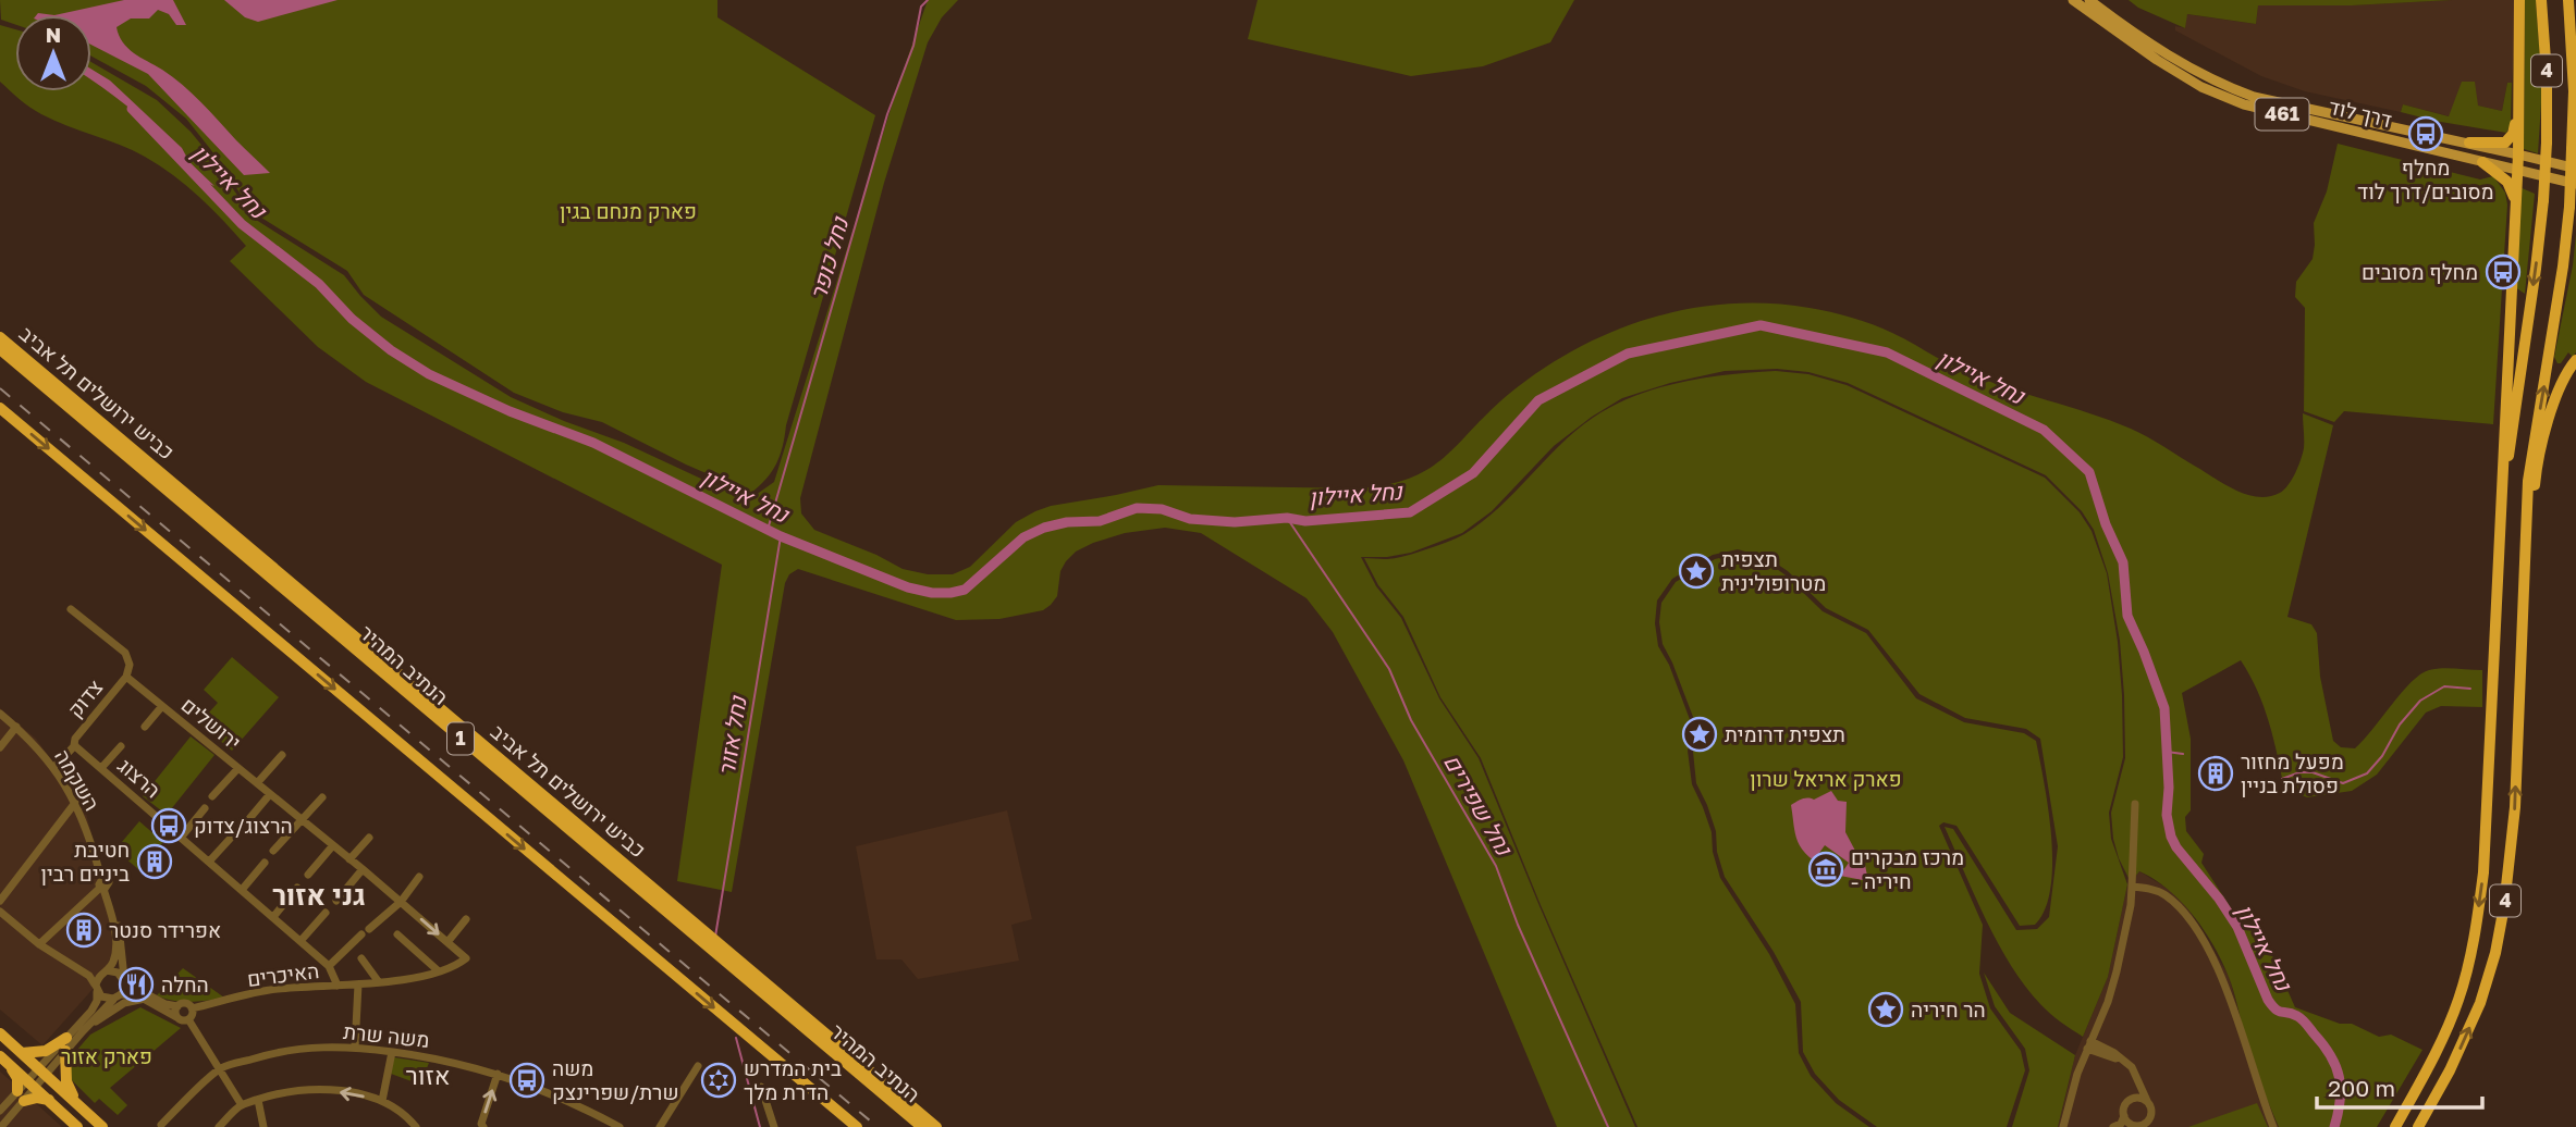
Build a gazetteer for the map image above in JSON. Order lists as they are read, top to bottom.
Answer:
{
  "streets": {
    "highway": [
      "4",
      "כביש ירושלים תל אביב",
      "הנתיב המהיר",
      "1"
    ],
    "main road": ["דרך לוד", "461"],
    "street": [
      "צדוק",
      "ירושלים",
      "הרצוג",
      "השקמה",
      "האיכרים",
      "משה שרת"
    ]
  },
  "crossings": [
    ["צדוק", "ירושלים"],
    ["צדוק", "הרצוג"],
    ["צדוק", "השקמה"],
    ["ירושלים", "האיכרים"],
    ["הרצוג", "האיכרים"]
  ],
  "districts": ["גני אזור", "אזור"],
  "water": [
    "נחל איילון",
    "נחל כופר",
    "נחל אזור",
    "נחל שפירים"
  ],
  "parks": ["פארק מנחם בגין", "פארק אריאל שרון", "פארק אזור"],
  "places": {
    "bus stop": [
      "מחלף מסובים/דרך לוד",
      "מחלף מסובים",
      "הרצוג/צדוק",
      "משה שרת/שפרינצק"
    ],
    "place": ["תצפית מטרופולינית", "תצפית דרומית", "הר חיריה"],
    "building": ["מפעל מחזור פסולת בניין", "חטיבת ביניים רבין", "אפרידר סנטר"],
    "museum": ["מרכז מבקרים - חיריה"],
    "restaurant": ["החלה"],
    "synagogue": ["בית המדרש הדרת מלך"]
  },
  "scale_bar": "200 m",
  "north": "top"
}
